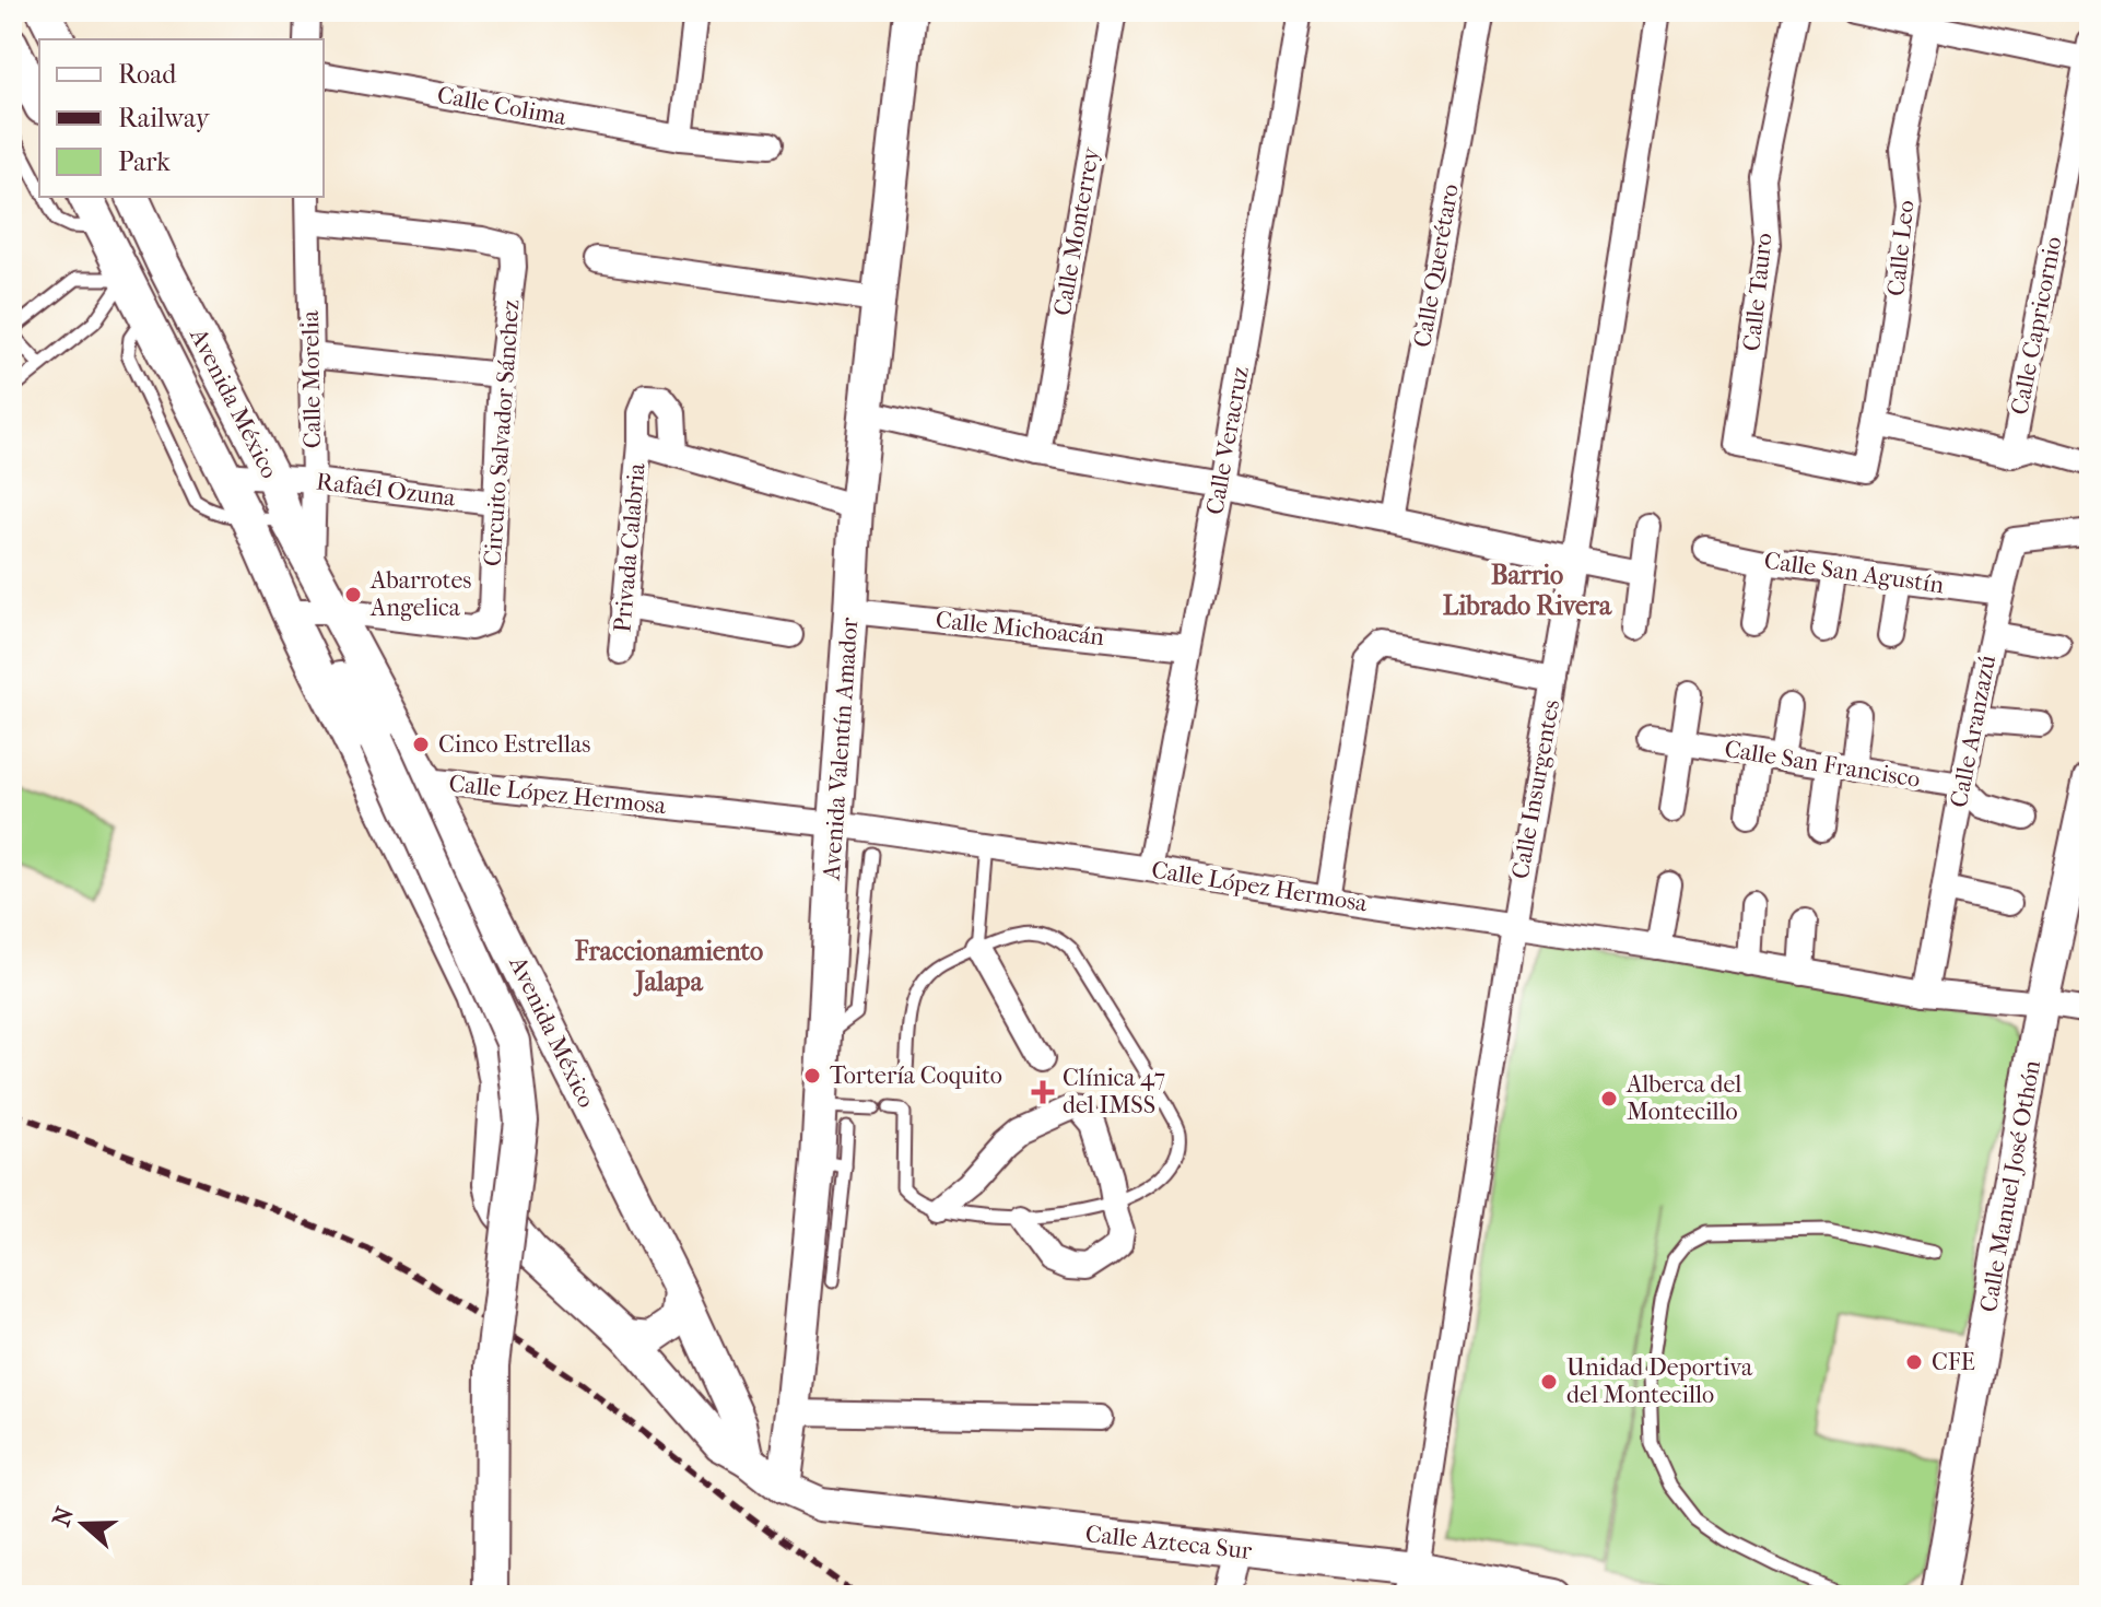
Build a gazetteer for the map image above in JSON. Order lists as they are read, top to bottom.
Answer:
{
  "streets": {
    "street": [
      "Calle Colima",
      "Calle Monterrey",
      "Calle Leo",
      "Calle Querétaro",
      "Calle Tauro",
      "Calle Capricornio",
      "Calle Morelia",
      "Avenida México",
      "Circuito Salvador Sánchez",
      "Calle Veracruz",
      "Rafaél Ozuna",
      "Privada Calabria",
      "Calle San Agustín",
      "Calle Michoacán",
      "Calle Aranzazú",
      "Avenida Valentín Amador",
      "Calle San Francisco",
      "Calle Insurgentes",
      "Calle López Hermosa",
      "Calle Manuel José Othón",
      "Calle Azteca Sur"
    ]
  },
  "crossings": [
    ["Calle Leo", "Calle Tauro"],
    ["Calle Morelia", "Avenida México"],
    ["Calle Morelia", "Circuito Salvador Sánchez"],
    ["Calle Morelia", "Rafaél Ozuna"],
    ["Avenida México", "Circuito Salvador Sánchez"],
    ["Avenida México", "Rafaél Ozuna"],
    ["Avenida México", "Avenida Valentín Amador"],
    ["Avenida México", "Calle López Hermosa"],
    ["Avenida México", "Calle Azteca Sur"],
    ["Circuito Salvador Sánchez", "Rafaél Ozuna"],
    ["Calle Veracruz", "Calle Michoacán"],
    ["Calle Veracruz", "Calle López Hermosa"],
    ["Privada Calabria", "Avenida Valentín Amador"],
    ["Calle San Agustín", "Calle Aranzazú"],
    ["Calle Michoacán", "Avenida Valentín Amador"],
    ["Calle Aranzazú", "Calle San Francisco"],
    ["Calle Aranzazú", "Calle López Hermosa"],
    ["Avenida Valentín Amador", "Calle López Hermosa"],
    ["Avenida Valentín Amador", "Calle Azteca Sur"],
    ["Calle Insurgentes", "Calle López Hermosa"],
    ["Calle Insurgentes", "Calle Azteca Sur"],
    ["Calle López Hermosa", "Calle Manuel José Othón"]
  ],
  "districts": ["Barrio Librado Rivera", "Fraccionamiento Jalapa"],
  "places": {
    "other": [
      "Abarrotes Angelica",
      "Cinco Estrellas",
      "Tortería Coquito",
      "Alberca del Montecillo",
      "CFE",
      "Unidad Deportiva del Montecillo"
    ],
    "health": ["Clínica 47 del IMSS"]
  },
  "legend": ["Road", "Railway", "Park"],
  "north": "left"
}
